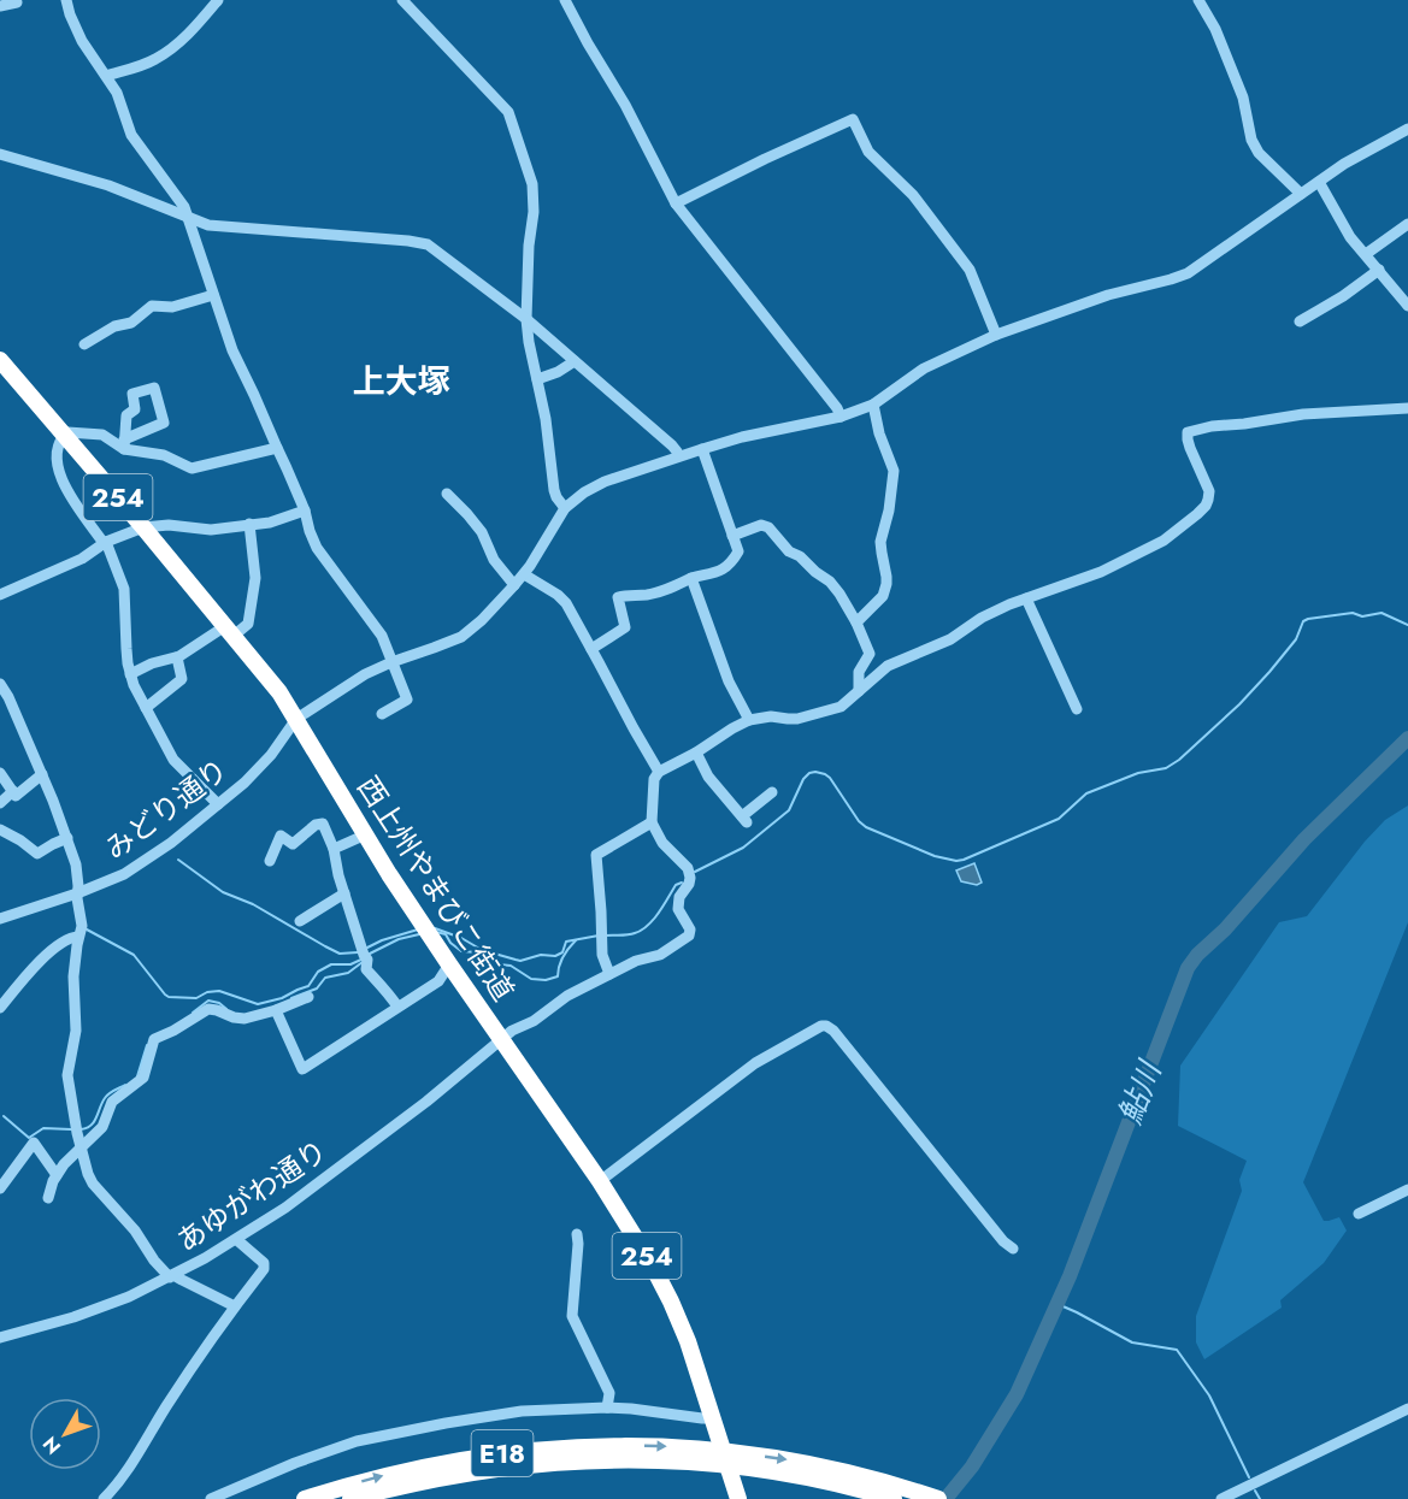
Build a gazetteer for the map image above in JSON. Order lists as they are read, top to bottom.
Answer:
{
  "streets": {
    "highway": ["254", "西上州やまびこ街道", "E18"],
    "street": ["みどり通り", "あゆがわ通り"]
  },
  "crossings": [
    ["みどり通り", "西上州やまびこ街道"],
    ["西上州やまびこ街道", "あゆがわ通り"]
  ],
  "districts": ["上大塚"],
  "water": ["鮎川"],
  "north": "bottom left"
}
